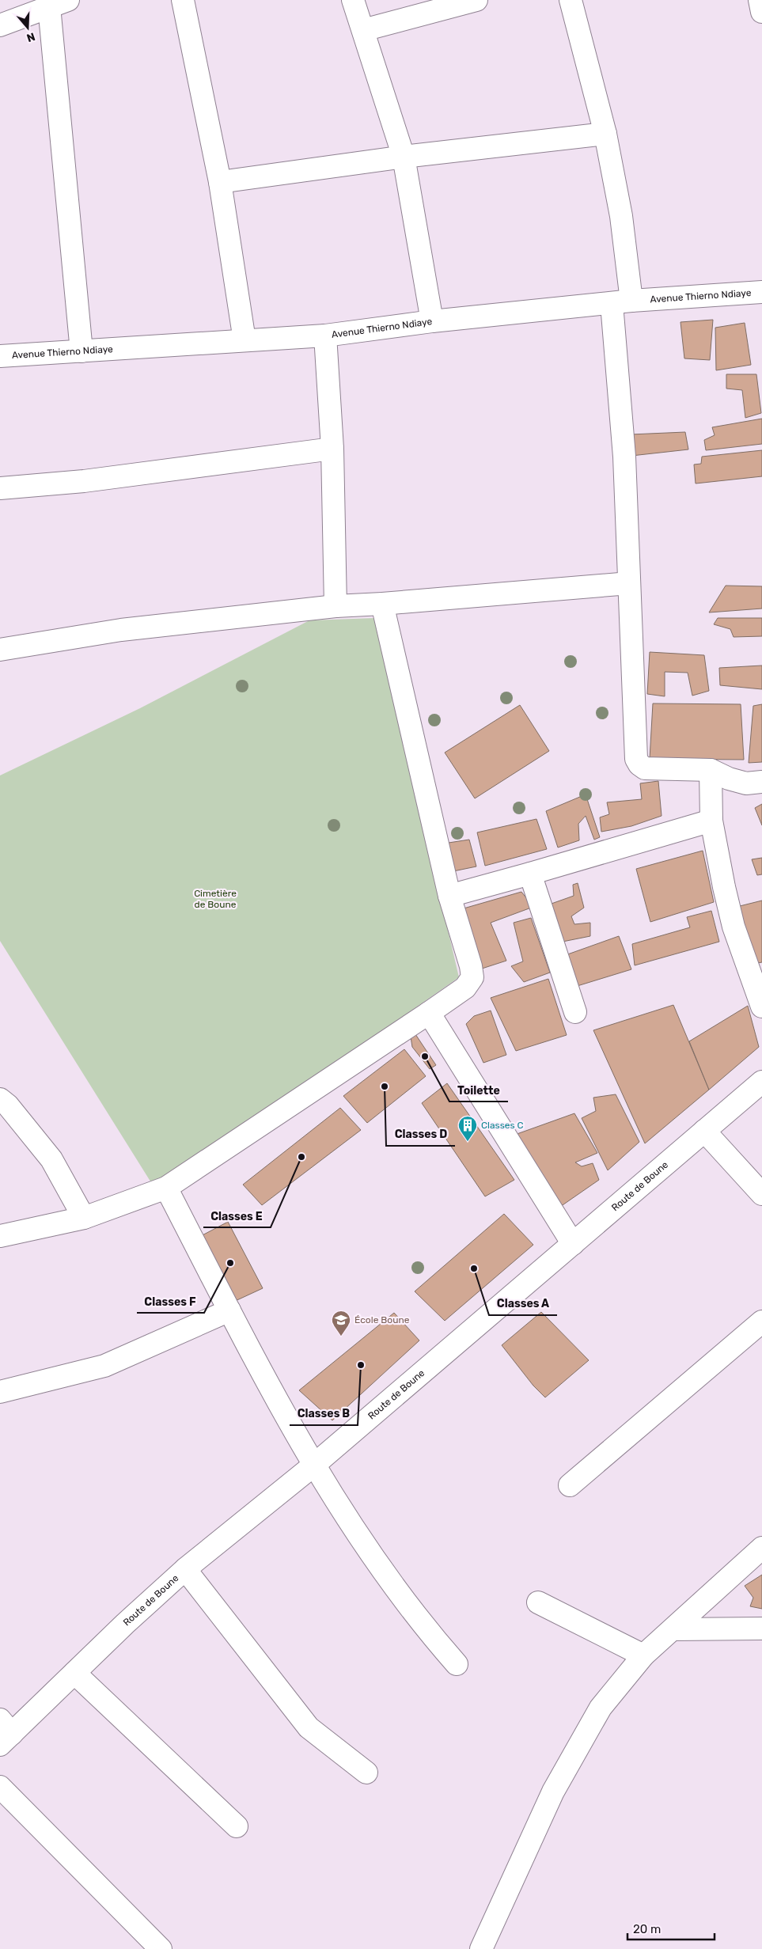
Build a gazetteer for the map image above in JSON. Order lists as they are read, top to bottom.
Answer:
{
  "streets": {
    "street": ["Avenue Thierno Ndiaye", "Route de Boune"]
  },
  "parks": ["Cimetière de Boune"],
  "places": {
    "other": [
      "Toilette",
      "Classes D",
      "Classes E",
      "Classes F",
      "Classes A",
      "Classes B"
    ],
    "building": ["Classes C"],
    "school or university": ["École Boune"]
  },
  "scale_bar": "20 m",
  "north": "bottom"
}
